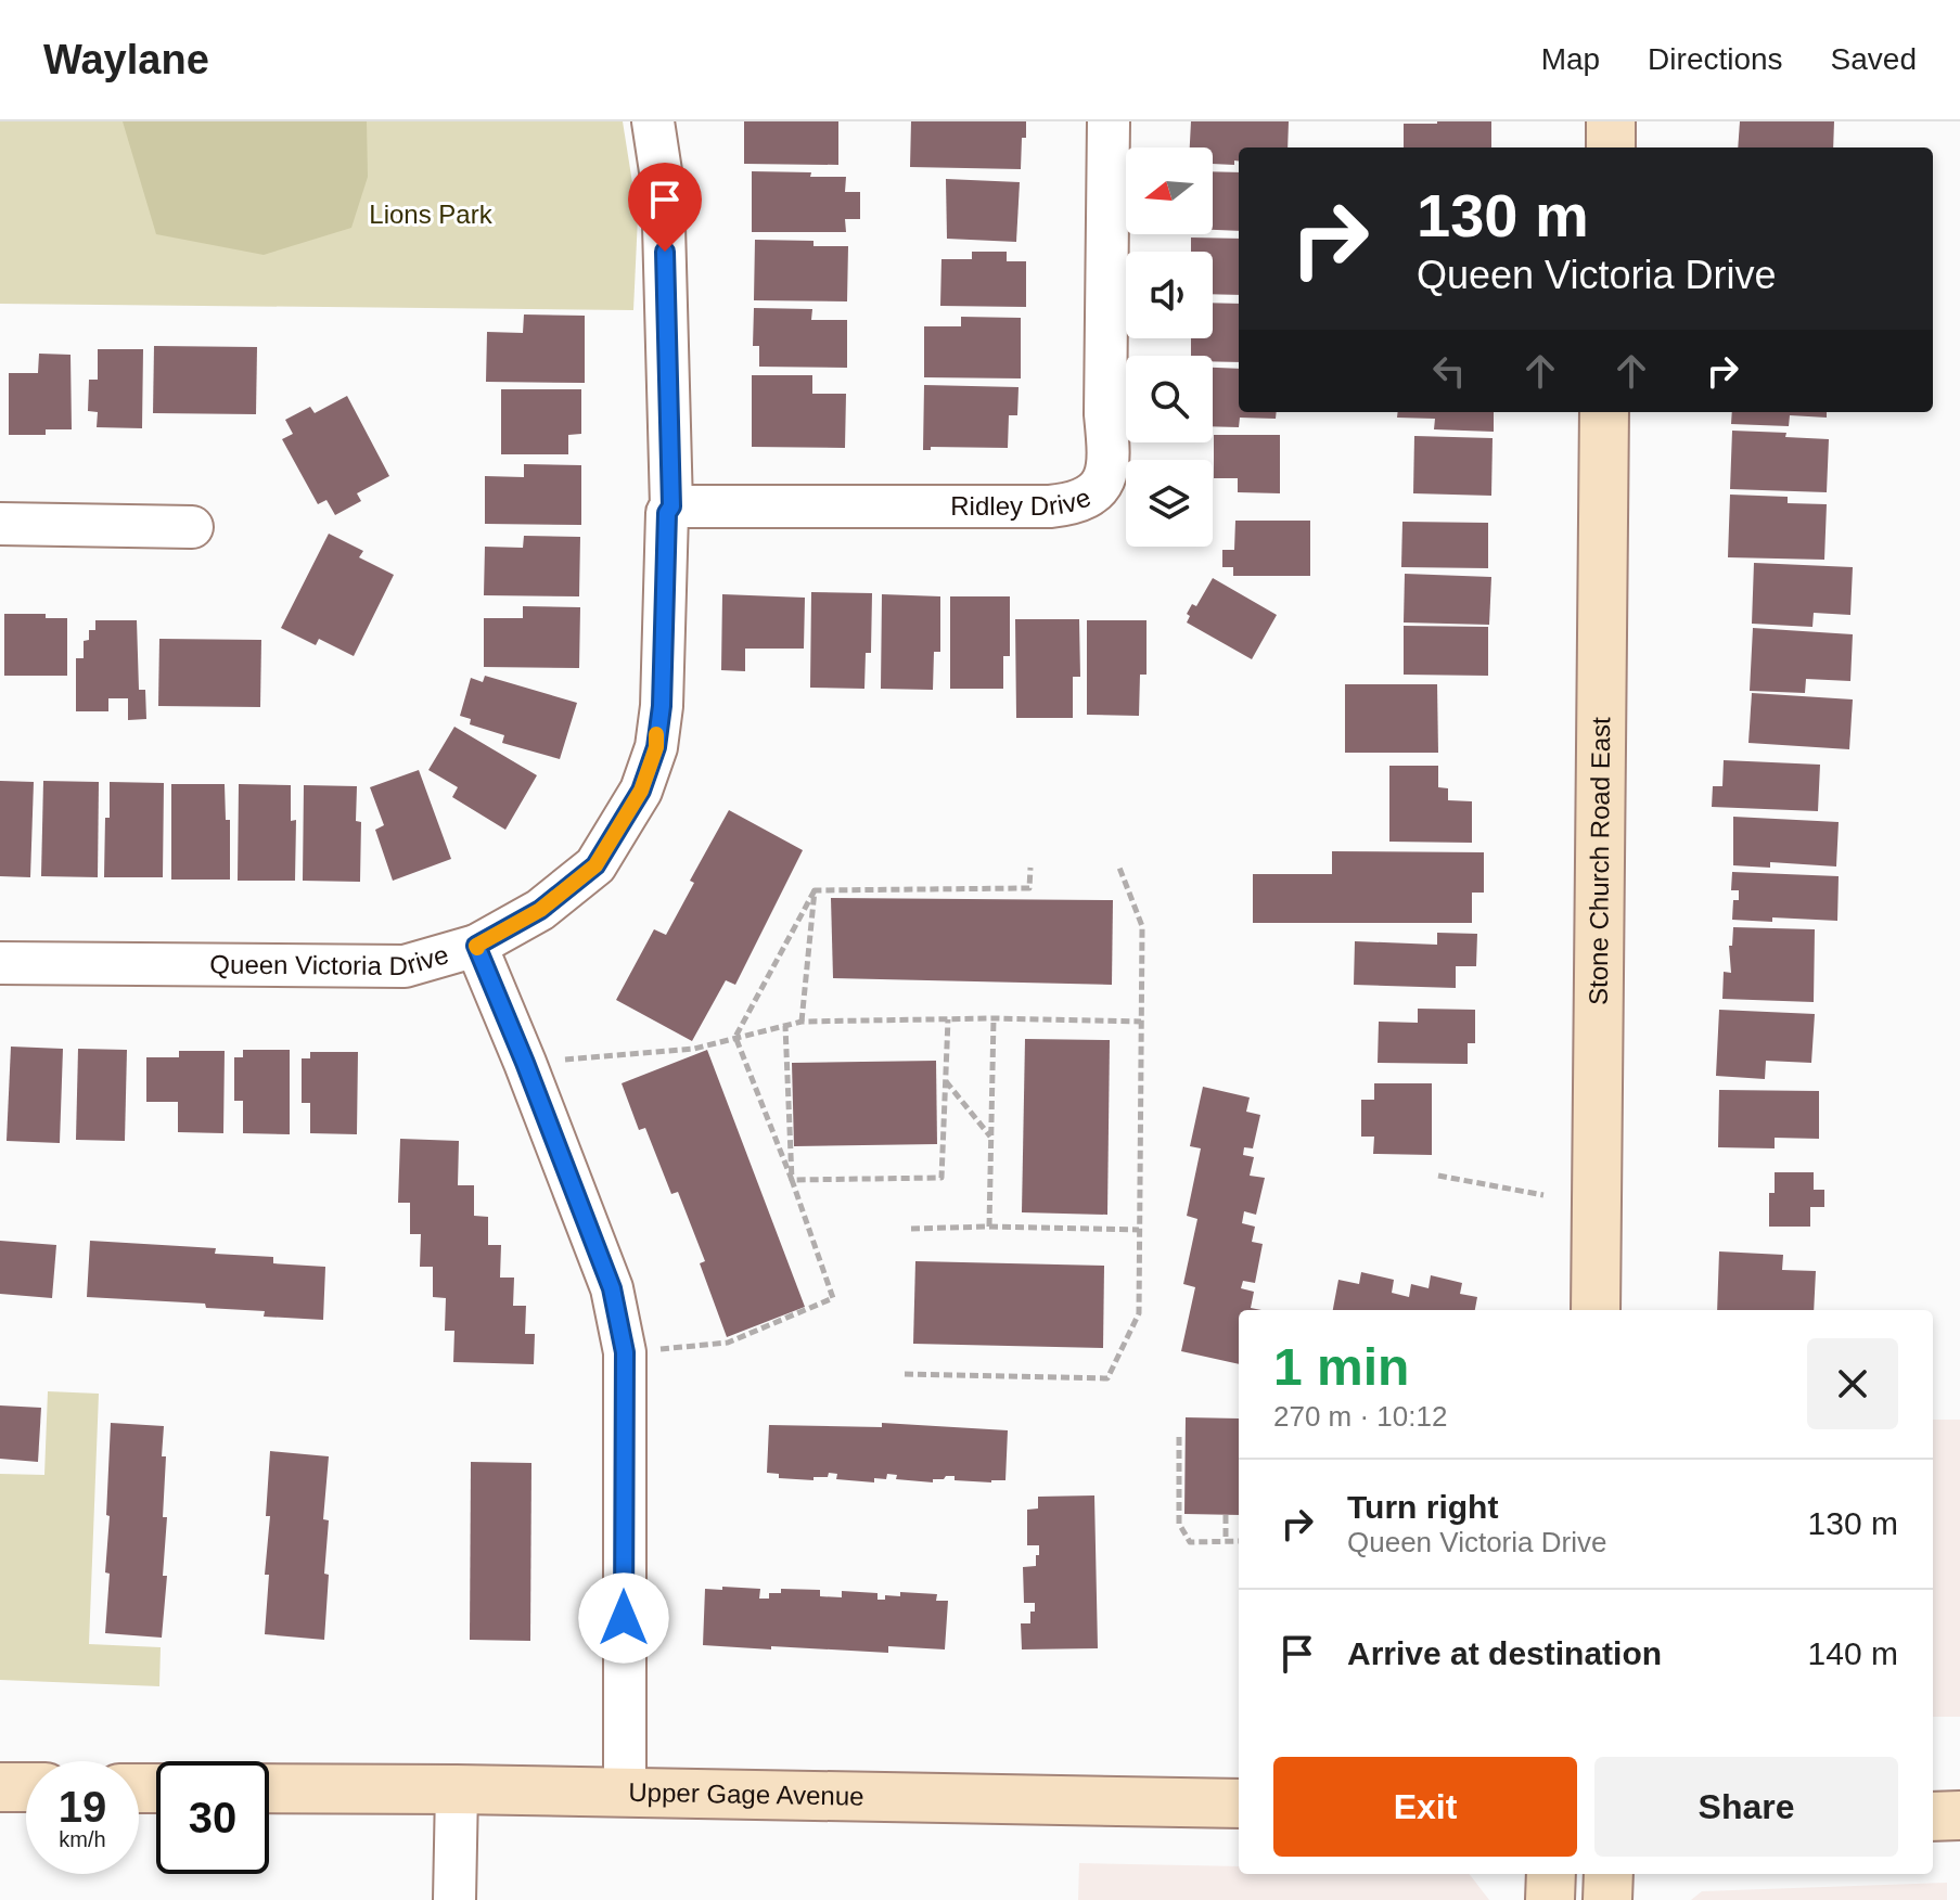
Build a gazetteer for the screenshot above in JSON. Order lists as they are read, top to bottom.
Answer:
{
  "streets": {
    "main road": ["Stone Church Road East", "Upper Gage Avenue"],
    "street": ["Ridley Drive", "Queen Victoria Drive"]
  },
  "crossings": [
    ["Ridley Drive", "Queen Victoria Drive"]
  ],
  "parks": ["Lions Park"],
  "north": "left",
  "page": {
    "header": "Waylane",
    "nav": ["Map", "Directions", "Saved"],
    "turn": ["130 m", "Queen Victoria Drive"],
    "heading": ["1 min", "270 m · 10:12"],
    "list": [
      {
        "name": "Turn right",
        "note": "Queen Victoria Drive",
        "value": "130 m"
      },
      {
        "name": "Arrive at destination",
        "value": "140 m"
      }
    ],
    "buttons": ["Exit", "Share"],
    "speed": "19 km/h",
    "limit": "30"
  }
}
